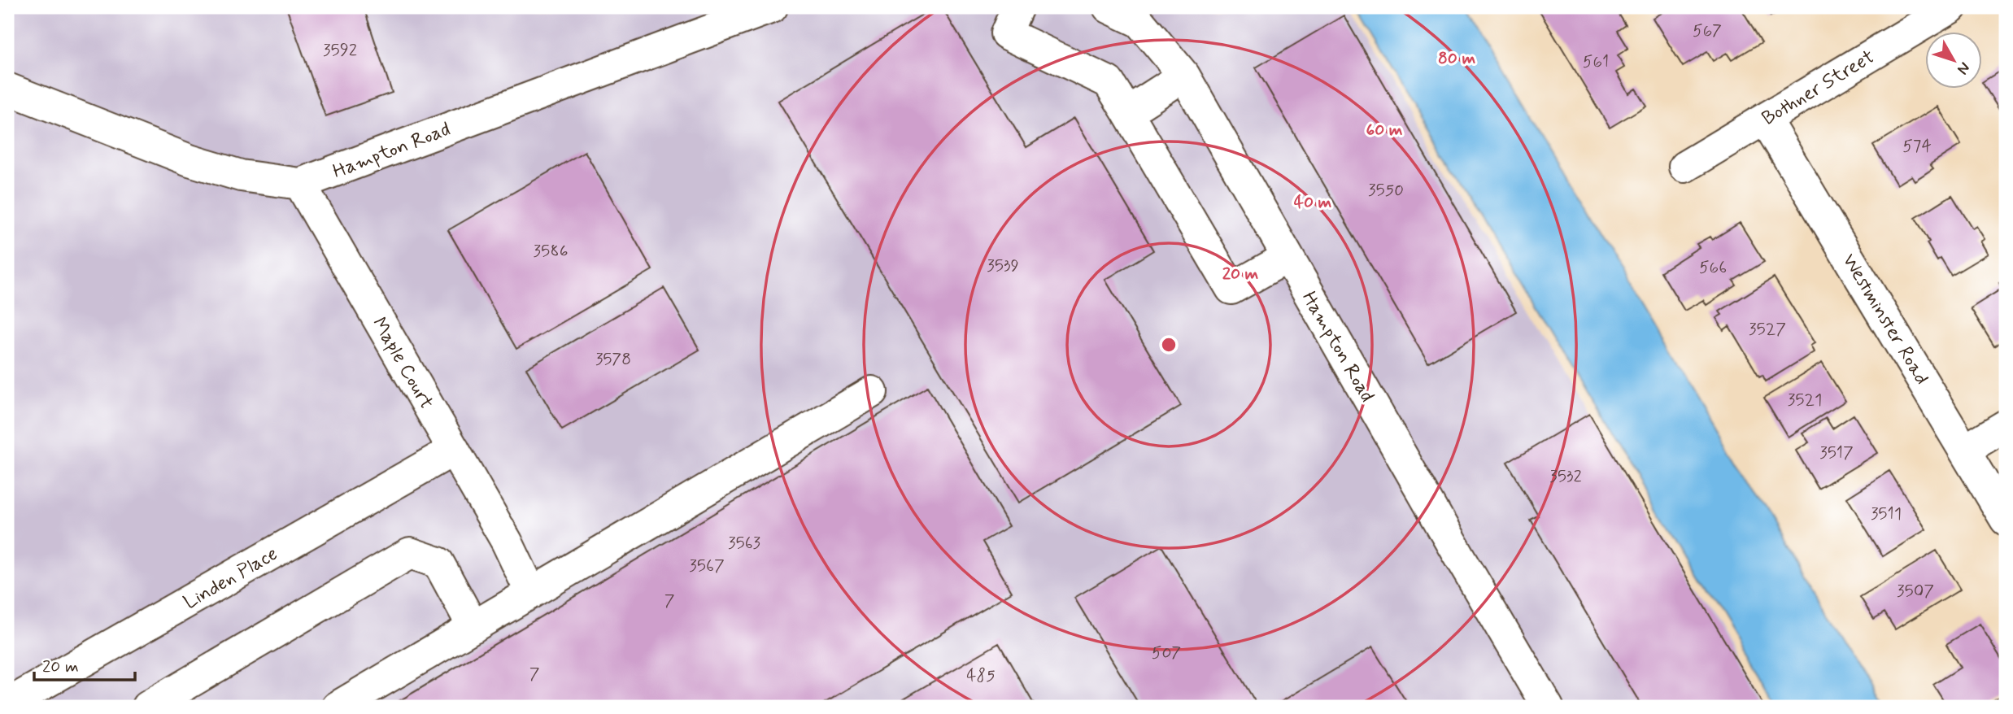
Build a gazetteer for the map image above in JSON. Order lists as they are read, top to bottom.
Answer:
{
  "streets": {
    "street": [
      "Bothner Street",
      "Hampton Road",
      "Westminster Road",
      "Maple Court",
      "Linden Place"
    ]
  },
  "crossings": [
    ["Bothner Street", "Westminster Road"],
    ["Hampton Road", "Maple Court"],
    ["Maple Court", "Linden Place"]
  ],
  "house_numbers": [
    "567",
    "3592",
    "561",
    "574",
    "3550",
    "3586",
    "3539",
    "566",
    "3527",
    "3578",
    "3521",
    "3517",
    "3532",
    "3511",
    "3563",
    "3567",
    "3507",
    "7",
    "507",
    "7",
    "485"
  ],
  "scale_bar": "20 m",
  "north": "bottom right",
  "rings": [
    "80 m",
    "60 m",
    "40 m",
    "20 m"
  ]
}
